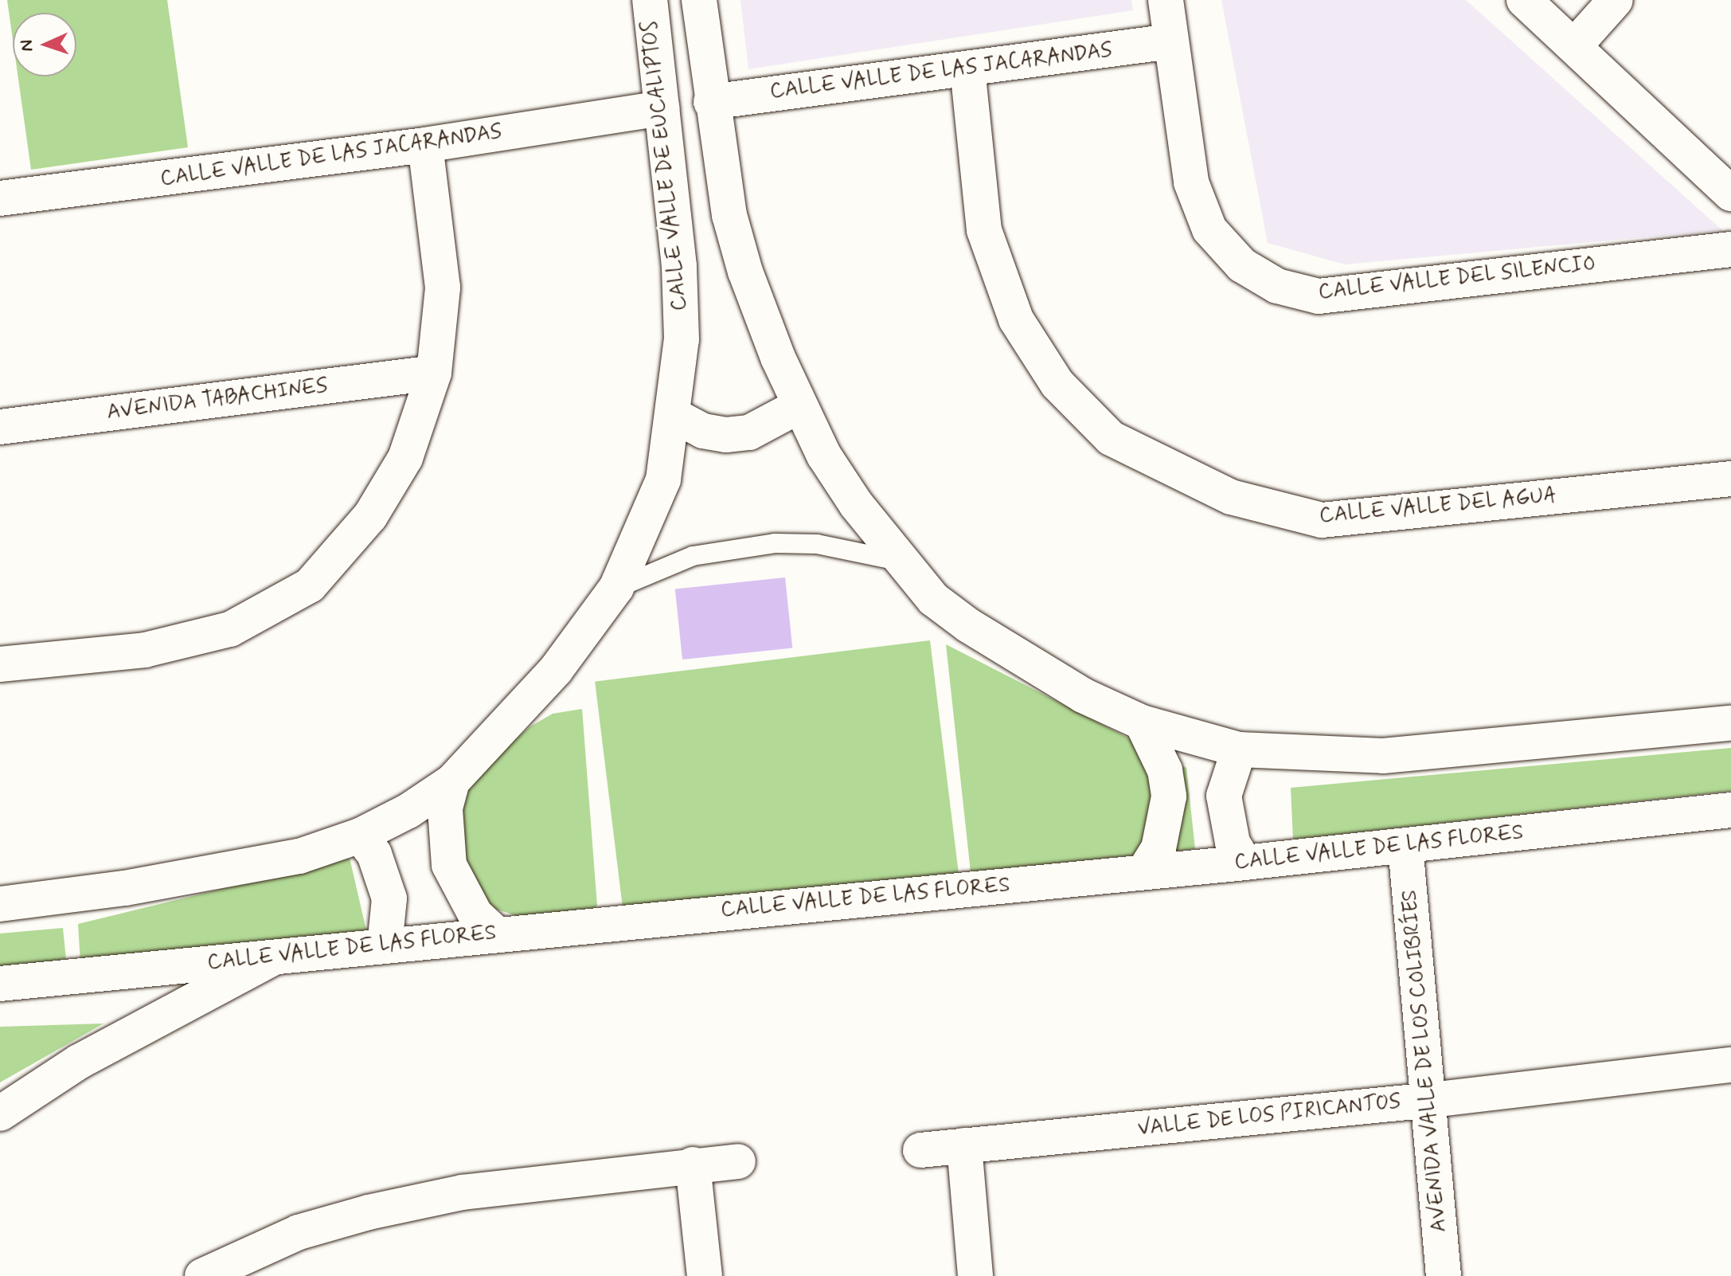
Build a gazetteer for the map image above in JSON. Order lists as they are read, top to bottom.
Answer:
{
  "streets": {
    "street": [
      "CALLE VALLE DE LAS JACARANDAS",
      "CALLE VALLE DE EUCALIPTOS",
      "CALLE VALLE DEL SILENCIO",
      "AVENIDA TABACHINES",
      "CALLE VALLE DEL AGUA",
      "CALLE VALLE DE LAS FLORES",
      "AVENIDA VALLE DE LOS COLIBRÍES",
      "VALLE DE LOS PIRICANTOS"
    ]
  },
  "crossings": [
    ["CALLE VALLE DE LAS JACARANDAS", "CALLE VALLE DE EUCALIPTOS"],
    ["CALLE VALLE DE LAS JACARANDAS", "CALLE VALLE DEL SILENCIO"],
    ["CALLE VALLE DE LAS JACARANDAS", "CALLE VALLE DEL AGUA"],
    ["CALLE VALLE DE LAS FLORES", "AVENIDA VALLE DE LOS COLIBRÍES"],
    ["AVENIDA VALLE DE LOS COLIBRÍES", "VALLE DE LOS PIRICANTOS"]
  ],
  "north": "left"
}
